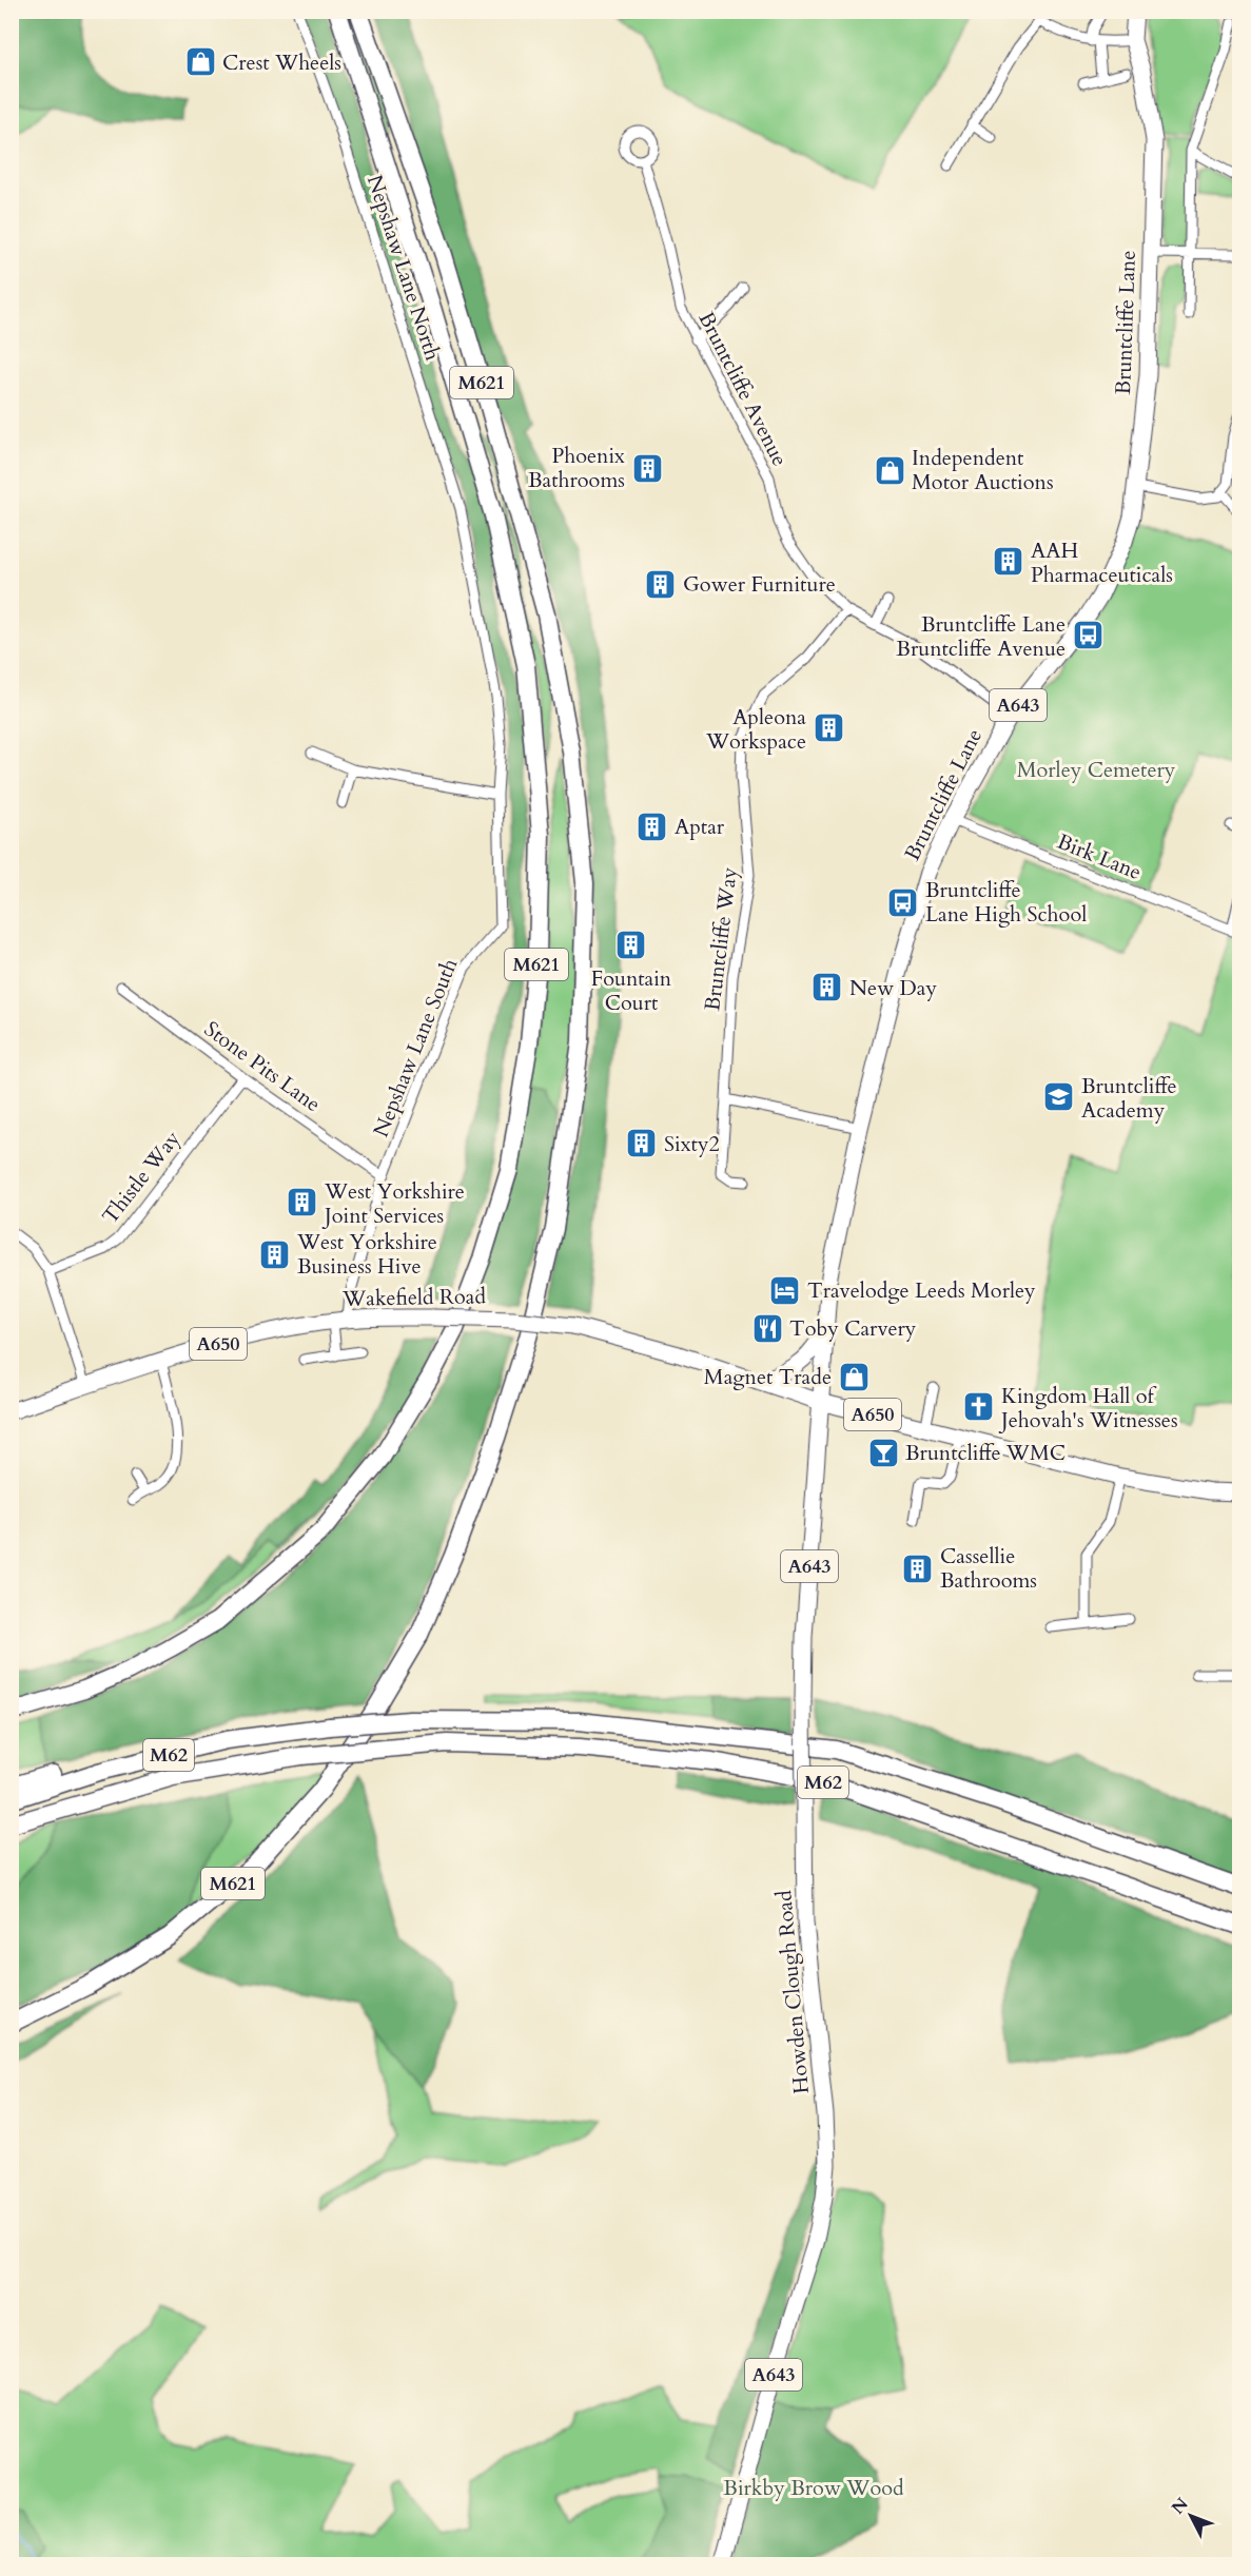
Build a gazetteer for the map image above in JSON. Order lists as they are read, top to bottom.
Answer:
{
  "streets": {
    "highway": ["M621", "M62"],
    "main road": [
      "Bruntcliffe Lane",
      "A643",
      "Wakefield Road",
      "A650",
      "Howden Clough Road"
    ],
    "street": [
      "Nepshaw Lane North",
      "Bruntcliffe Avenue",
      "Birk Lane",
      "Bruntcliffe Way",
      "Nepshaw Lane South",
      "Stone Pits Lane",
      "Thistle Way"
    ]
  },
  "crossings": [
    ["Nepshaw Lane North", "Nepshaw Lane South"],
    ["Bruntcliffe Lane", "Bruntcliffe Avenue"],
    ["Bruntcliffe Lane", "Birk Lane"],
    ["Bruntcliffe Lane", "Wakefield Road"],
    ["Bruntcliffe Lane", "A650"],
    ["Bruntcliffe Lane", "Howden Clough Road"],
    ["Bruntcliffe Avenue", "Bruntcliffe Way"],
    ["Nepshaw Lane South", "Stone Pits Lane"],
    ["Nepshaw Lane South", "Wakefield Road"],
    ["Stone Pits Lane", "Thistle Way"],
    ["Wakefield Road", "A650"],
    ["Wakefield Road", "Howden Clough Road"],
    ["A650", "Howden Clough Road"]
  ],
  "parks": ["Morley Cemetery", "Birkby Brow Wood"],
  "places": {
    "shop": ["Crest Wheels", "Independent Motor Auctions", "Magnet Trade"],
    "building": [
      "Phoenix Bathrooms",
      "AAH Pharmaceuticals",
      "Gower Furniture",
      "Apleona Workspace",
      "Aptar",
      "Fountain Court",
      "New Day",
      "Sixty2",
      "West Yorkshire Joint Services",
      "West Yorkshire Business Hive",
      "Cassellie Bathrooms"
    ],
    "bus stop": ["Bruntcliffe Lane Bruntcliffe Avenue", "Bruntcliffe Lane High School"],
    "school or university": ["Bruntcliffe Academy"],
    "hotel": ["Travelodge Leeds Morley"],
    "restaurant": ["Toby Carvery"],
    "church": ["Kingdom Hall of Jehovah's Witnesses"],
    "bar": ["Bruntcliffe WMC"]
  },
  "north": "top left"
}
